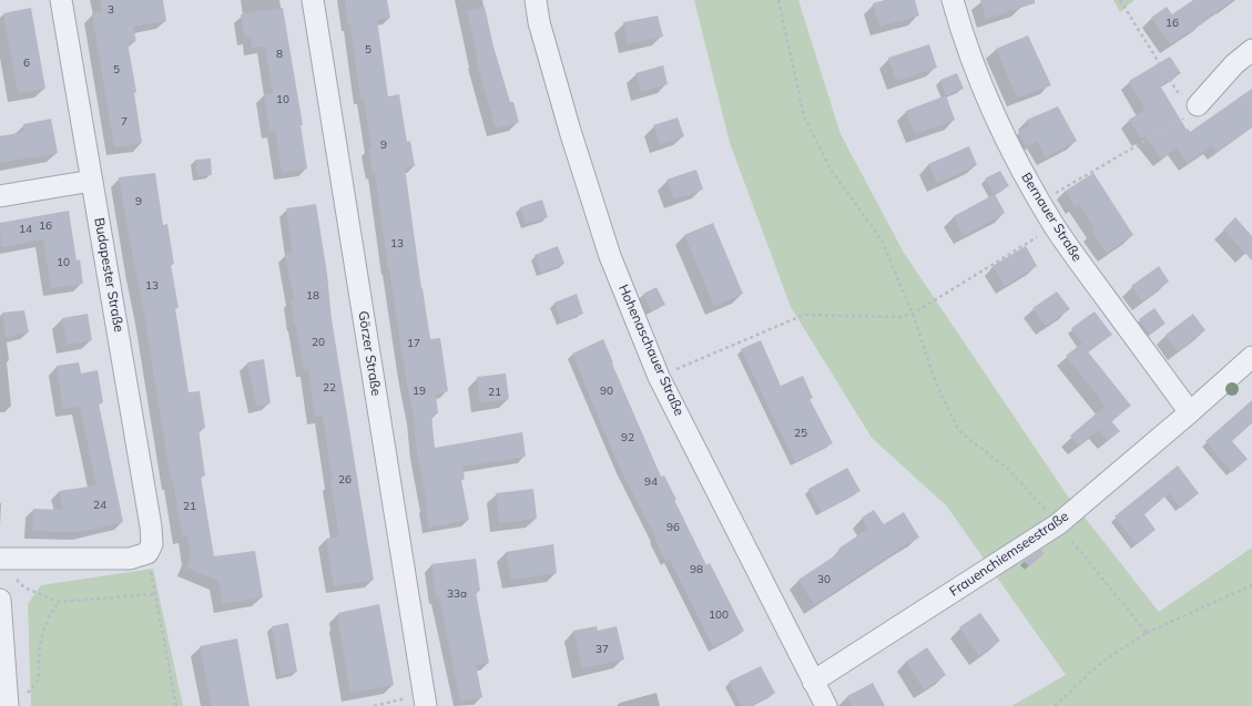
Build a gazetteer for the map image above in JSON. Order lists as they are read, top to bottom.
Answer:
{
  "streets": {
    "street": [
      "Bernauer Straße",
      "Budapester Straße",
      "Hohenaschauer Straße",
      "Görzer Straße",
      "Frauenchiemseestraße"
    ]
  },
  "crossings": [
    ["Bernauer Straße", "Frauenchiemseestraße"],
    ["Hohenaschauer Straße", "Frauenchiemseestraße"]
  ],
  "house_numbers": [
    "3",
    "16",
    "5",
    "8",
    "6",
    "5",
    "10",
    "7",
    "9",
    "9",
    "16",
    "14",
    "13",
    "10",
    "13",
    "18",
    "20",
    "17",
    "22",
    "19",
    "90",
    "21",
    "25",
    "92",
    "26",
    "94",
    "24",
    "21",
    "96",
    "98",
    "30",
    "33a",
    "100",
    "37"
  ]
}
